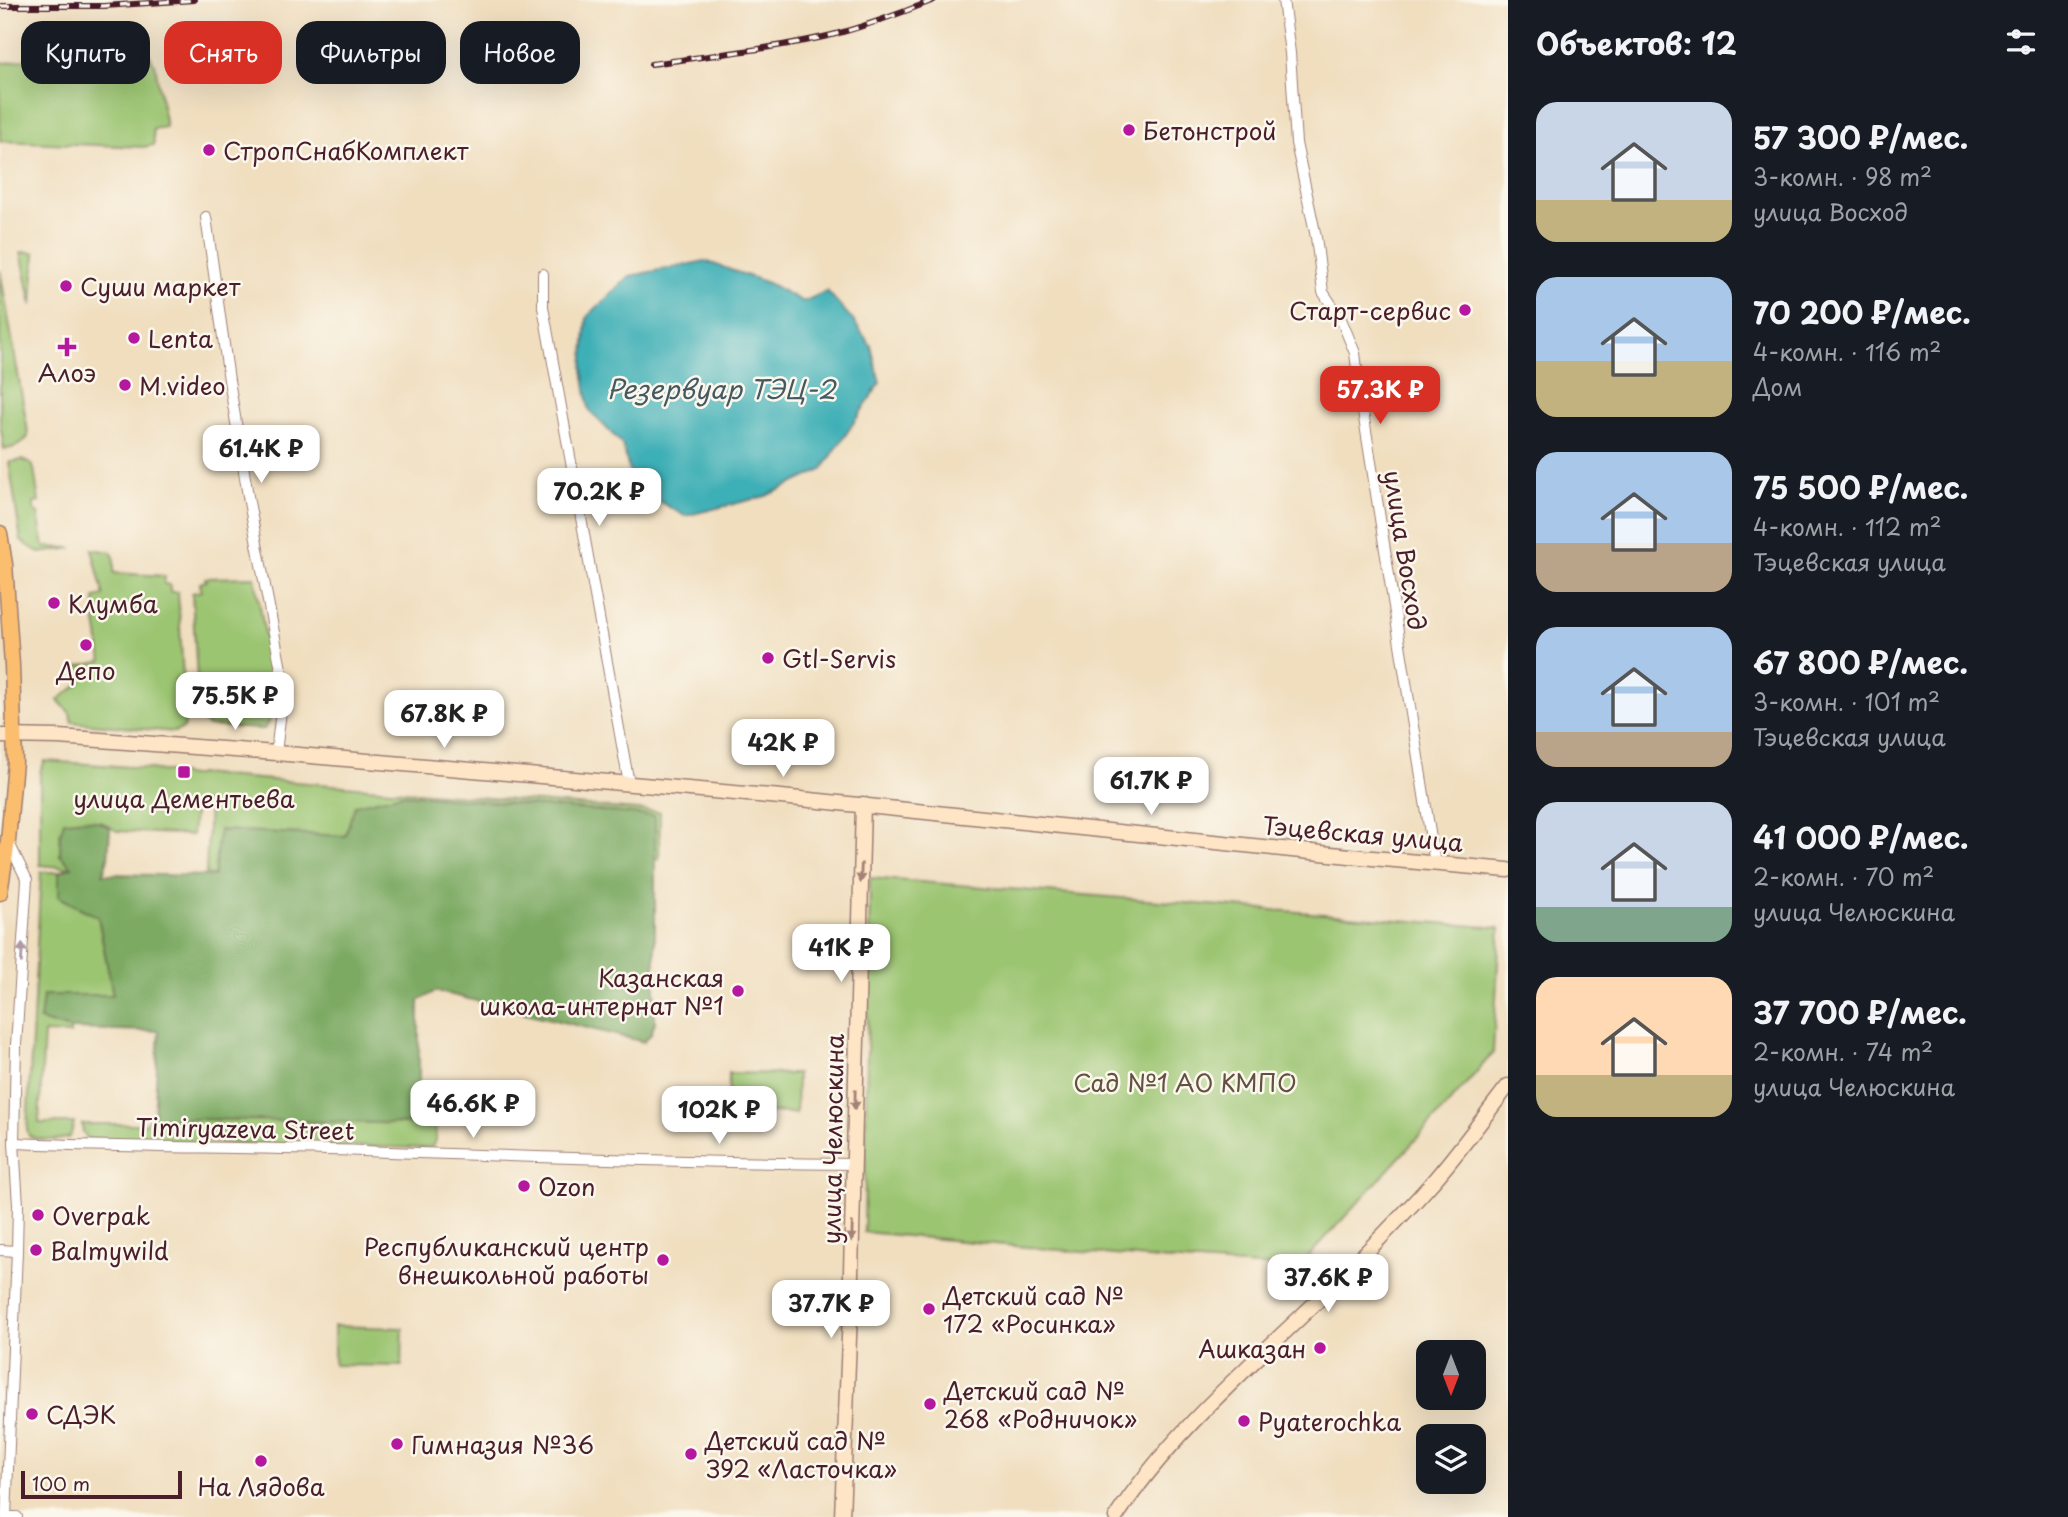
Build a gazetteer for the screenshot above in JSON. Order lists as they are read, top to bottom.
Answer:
{
  "streets": {
    "main road": ["Тэцевская улица", "улица Челюскина"],
    "street": ["улица Восход", "Timiryazeva Street"]
  },
  "crossings": [
    ["улица Восход", "Тэцевская улица"],
    ["Тэцевская улица", "улица Челюскина"],
    ["Timiryazeva Street", "улица Челюскина"]
  ],
  "one_way": ["улица Челюскина"],
  "water": ["Резервуар ТЭЦ-2"],
  "parks": ["Сад №1 АО КМПО"],
  "places": {
    "other": [
      "Бетонстрой",
      "СтропСнабКомплект",
      "Суши маркет",
      "Старт-сервис",
      "Lenta",
      "M.video",
      "Клумба",
      "Депо",
      "Gtl-Servis",
      "Казанская школа-интернат №1",
      "Ozon",
      "Overpak",
      "Balmywild",
      "Республиканский центр внешкольной работы",
      "Детский сад № 172 «Росинка»",
      "Ашказан",
      "Детский сад № 268 «Родничок»",
      "СДЭК",
      "Pyaterochka",
      "Гимназия №36",
      "Детский сад № 392 «Ласточка»",
      "На Лядова"
    ],
    "health": ["Алоэ"],
    "transit": ["улица Дементьева"]
  },
  "scale_bar": "100 m",
  "north": "bottom",
  "page": {
    "heading": "Объектов: 12",
    "chip": [
      "Купить",
      "Снять",
      "Фильтры",
      "Новое"
    ],
    "list": [
      {
        "name": "57 300 ₽/мес.",
        "note": "3-комн. · 98 m² · улица Восход"
      },
      {
        "name": "70 200 ₽/мес.",
        "note": "4-комн. · 116 m² · Дом"
      },
      {
        "name": "75 500 ₽/мес.",
        "note": "4-комн. · 112 m² · Тэцевская улица"
      },
      {
        "name": "67 800 ₽/мес.",
        "note": "3-комн. · 101 m² · Тэцевская улица"
      },
      {
        "name": "41 000 ₽/мес.",
        "note": "2-комн. · 70 m² · улица Челюскина"
      },
      {
        "name": "37 700 ₽/мес.",
        "note": "2-комн. · 74 m² · улица Челюскина"
      }
    ],
    "price": [
      "57.3K ₽",
      "61.4K ₽",
      "70.2K ₽",
      "75.5K ₽",
      "67.8K ₽",
      "42K ₽",
      "61.7K ₽",
      "41K ₽",
      "46.6K ₽",
      "102K ₽",
      "37.6K ₽",
      "37.7K ₽"
    ],
    "scale": "100 m"
  }
}
